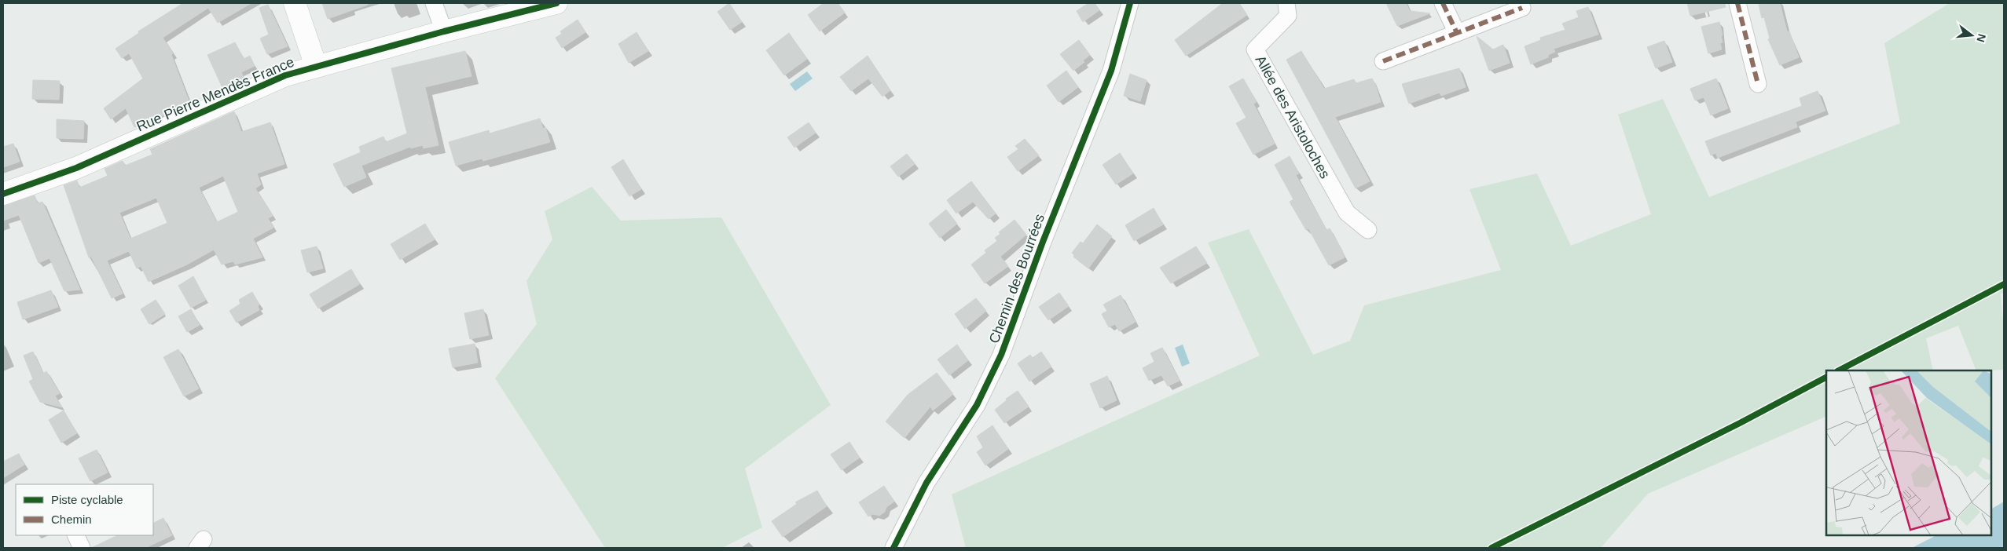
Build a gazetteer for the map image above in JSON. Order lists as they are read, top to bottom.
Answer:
{
  "streets": {
    "street": ["Rue Pierre Mendès France", "Allée des Aristoloches", "Chemin des Bourrées"]
  },
  "legend": ["Piste cyclable", "Chemin"],
  "north": "right"
}
